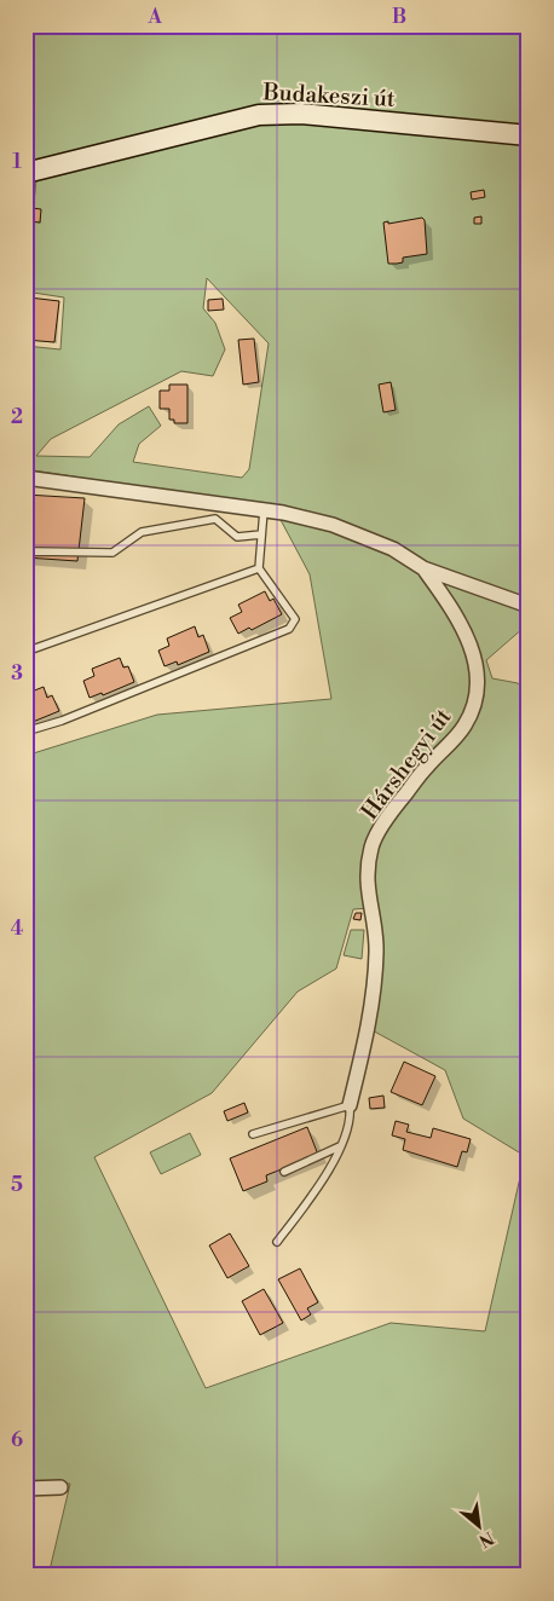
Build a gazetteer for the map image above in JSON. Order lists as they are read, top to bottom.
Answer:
{
  "streets": {
    "main road": ["Budakeszi út"],
    "street": ["Hárshegyi út"]
  },
  "north": "bottom right",
  "grid": {
    "columns": ["A", "B"],
    "rows": [
      "1",
      "2",
      "3",
      "4",
      "5",
      "6"
    ]
  }
}
